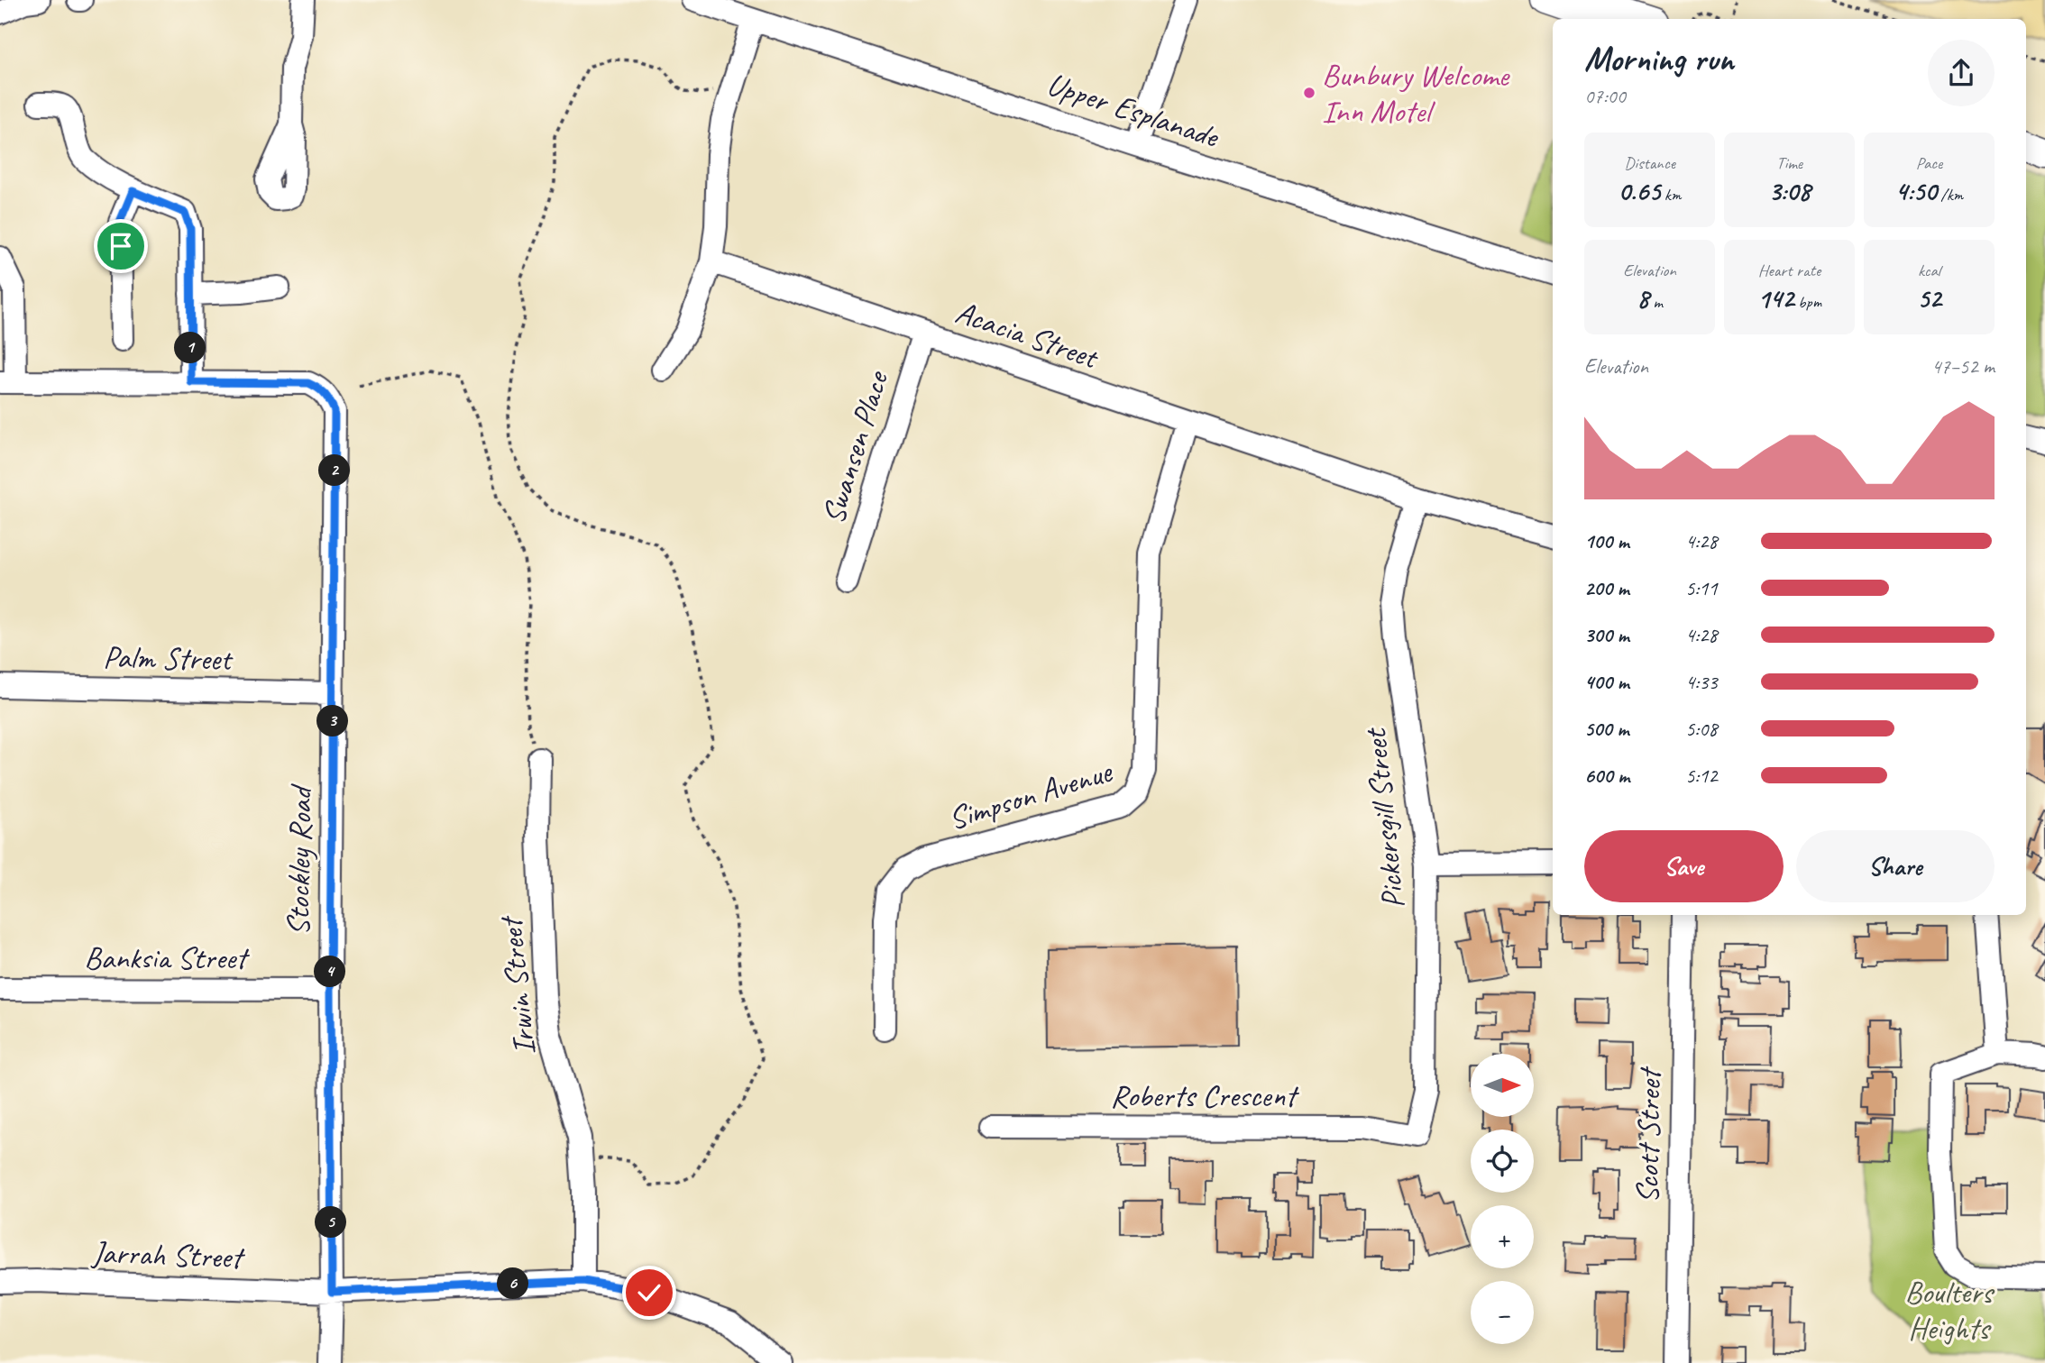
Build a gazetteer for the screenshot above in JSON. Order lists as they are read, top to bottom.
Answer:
{
  "streets": {
    "street": [
      "Upper Esplanade",
      "Acacia Street",
      "Swansen Place",
      "Palm Street",
      "Simpson Avenue",
      "Pickersgill Street",
      "Stockley Road",
      "Banksia Street",
      "Irwin Street",
      "Roberts Crescent",
      "Scott Street",
      "Jarrah Street"
    ]
  },
  "crossings": [
    ["Acacia Street", "Swansen Place"],
    ["Acacia Street", "Simpson Avenue"],
    ["Acacia Street", "Pickersgill Street"],
    ["Palm Street", "Stockley Road"],
    ["Pickersgill Street", "Roberts Crescent"],
    ["Stockley Road", "Banksia Street"],
    ["Stockley Road", "Jarrah Street"],
    ["Irwin Street", "Jarrah Street"]
  ],
  "parks": ["Boulters Heights"],
  "places": ["Bunbury Welcome Inn Motel"],
  "north": "right",
  "page": {
    "heading": ["Morning run", "07:00"],
    "stats": [
      ["Distance", "0.65 km"],
      ["Time", "3:08"],
      ["Pace", "4:50 /km"],
      ["Elevation", "8 m"],
      ["Heart rate", "142 bpm"],
      ["kcal", "52"]
    ],
    "pins": [
      "1",
      "2",
      "3",
      "4",
      "5",
      "6"
    ],
    "chart": ["Elevation", "47–52 m"],
    "list": [
      {
        "name": "100 m",
        "note": "4:28"
      },
      {
        "name": "200 m",
        "note": "5:11"
      },
      {
        "name": "300 m",
        "note": "4:28"
      },
      {
        "name": "400 m",
        "note": "4:33"
      },
      {
        "name": "500 m",
        "note": "5:08"
      },
      {
        "name": "600 m",
        "note": "5:12"
      }
    ],
    "buttons": ["Save", "Share"],
    "map_buttons": ["+", "−"]
  }
}
